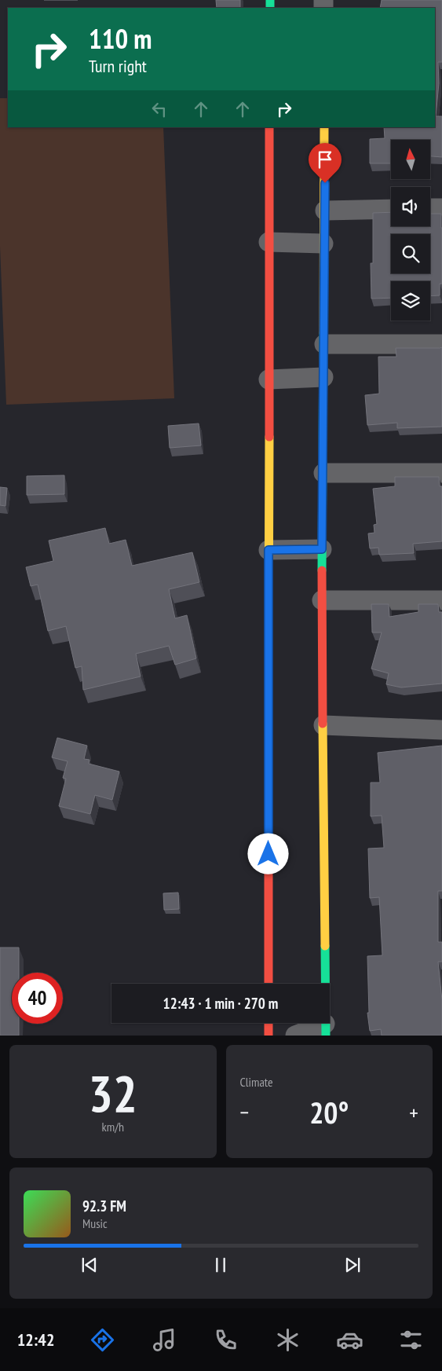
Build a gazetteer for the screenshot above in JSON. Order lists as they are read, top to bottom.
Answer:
{
  "north": "top",
  "page": {
    "turn": ["110 m", "Turn right"],
    "limit": "40",
    "trip": "12:43 · 1 min · 270 m",
    "tile": [
      ["32", "km/h"],
      "Climate"
    ],
    "heat": ["−", "20°", "+"],
    "song": ["92.3 FM", "Music"],
    "tabs": "12:42"
  }
}
